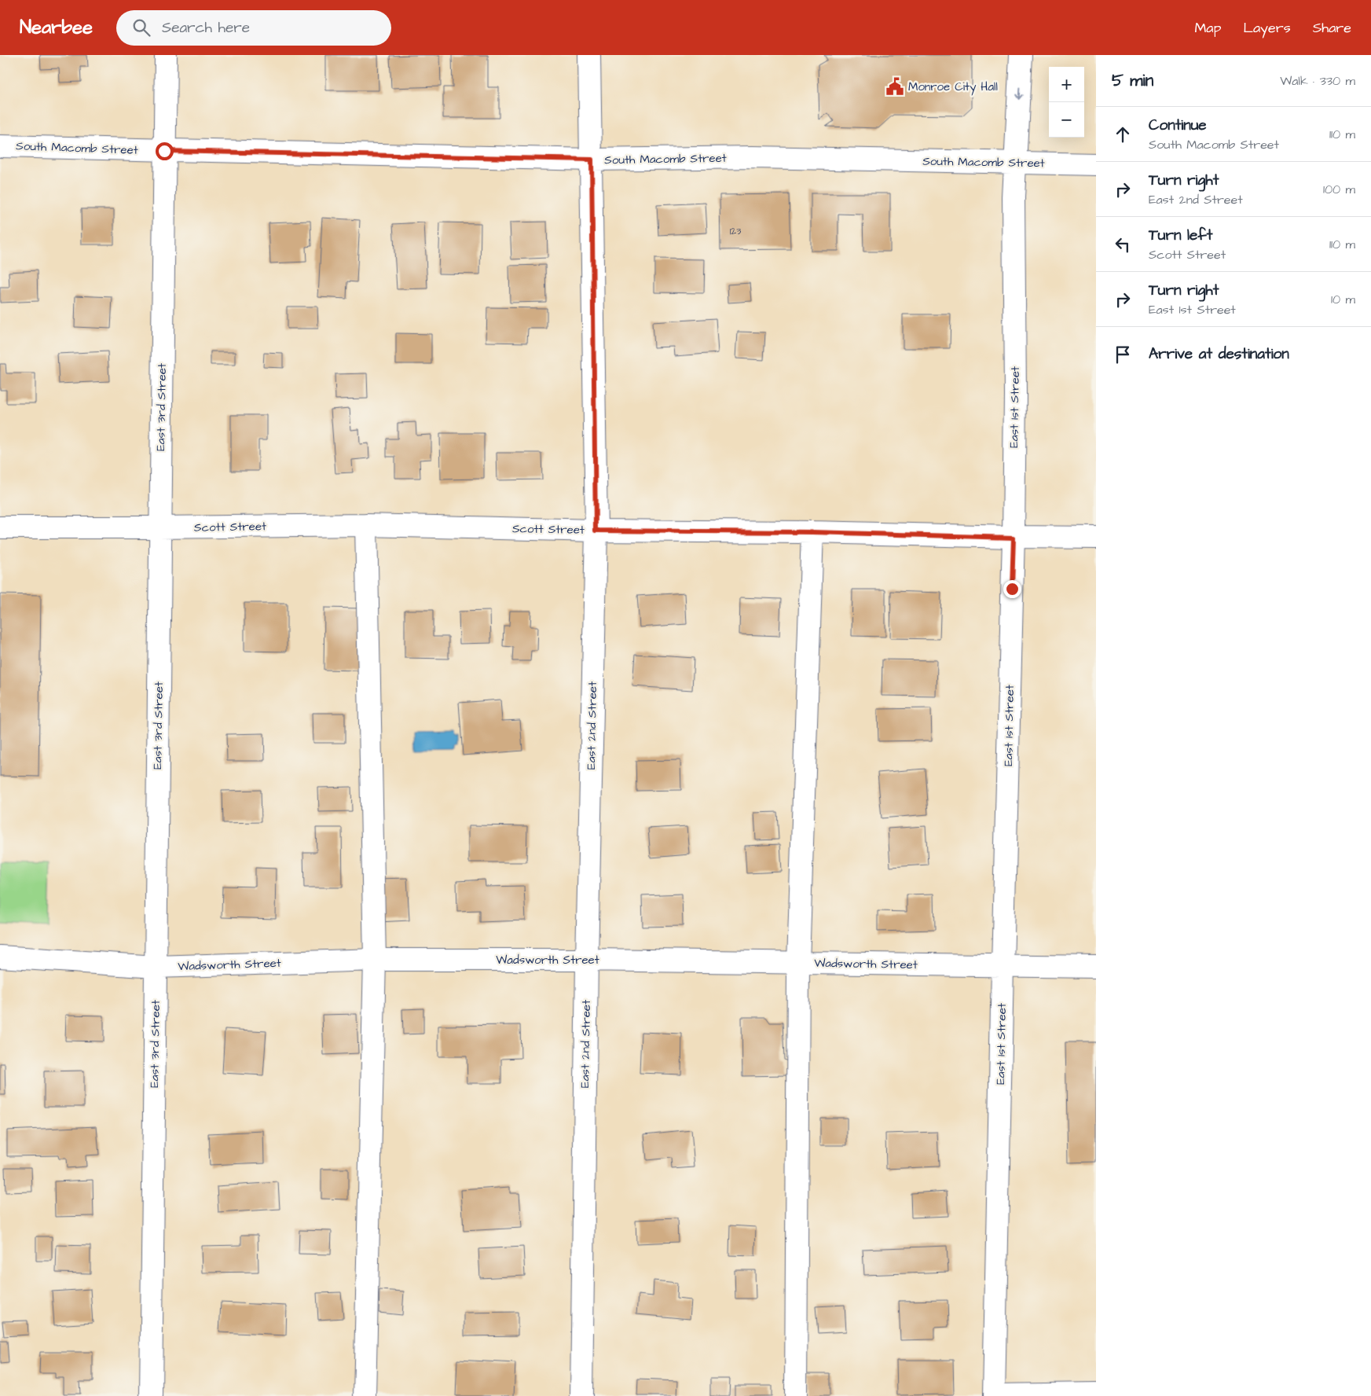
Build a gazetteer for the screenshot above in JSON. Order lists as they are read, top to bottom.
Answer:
{
  "streets": {
    "street": [
      "South Macomb Street",
      "East 3rd Street",
      "East 1st Street",
      "Scott Street",
      "East 2nd Street",
      "Wadsworth Street"
    ]
  },
  "crossings": [
    ["South Macomb Street", "East 3rd Street"],
    ["South Macomb Street", "East 1st Street"],
    ["South Macomb Street", "East 2nd Street"],
    ["East 3rd Street", "Scott Street"],
    ["East 3rd Street", "Wadsworth Street"],
    ["East 1st Street", "Scott Street"],
    ["East 1st Street", "Wadsworth Street"],
    ["Scott Street", "East 2nd Street"],
    ["East 2nd Street", "Wadsworth Street"]
  ],
  "places": {
    "public building": ["Monroe City Hall"]
  },
  "house_numbers": ["123"],
  "page": {
    "header": "Nearbee",
    "search": "Search here",
    "nav": ["Map", "Layers", "Share"],
    "heading": ["5 min", "Walk · 330 m"],
    "map_buttons": ["+", "−"],
    "list": [
      ["Continue", "South Macomb Street", "110 m"],
      ["Turn right", "East 2nd Street", "100 m"],
      ["Turn left", "Scott Street", "110 m"],
      ["Turn right", "East 1st Street", "10 m"],
      "Arrive at destination"
    ]
  }
}
